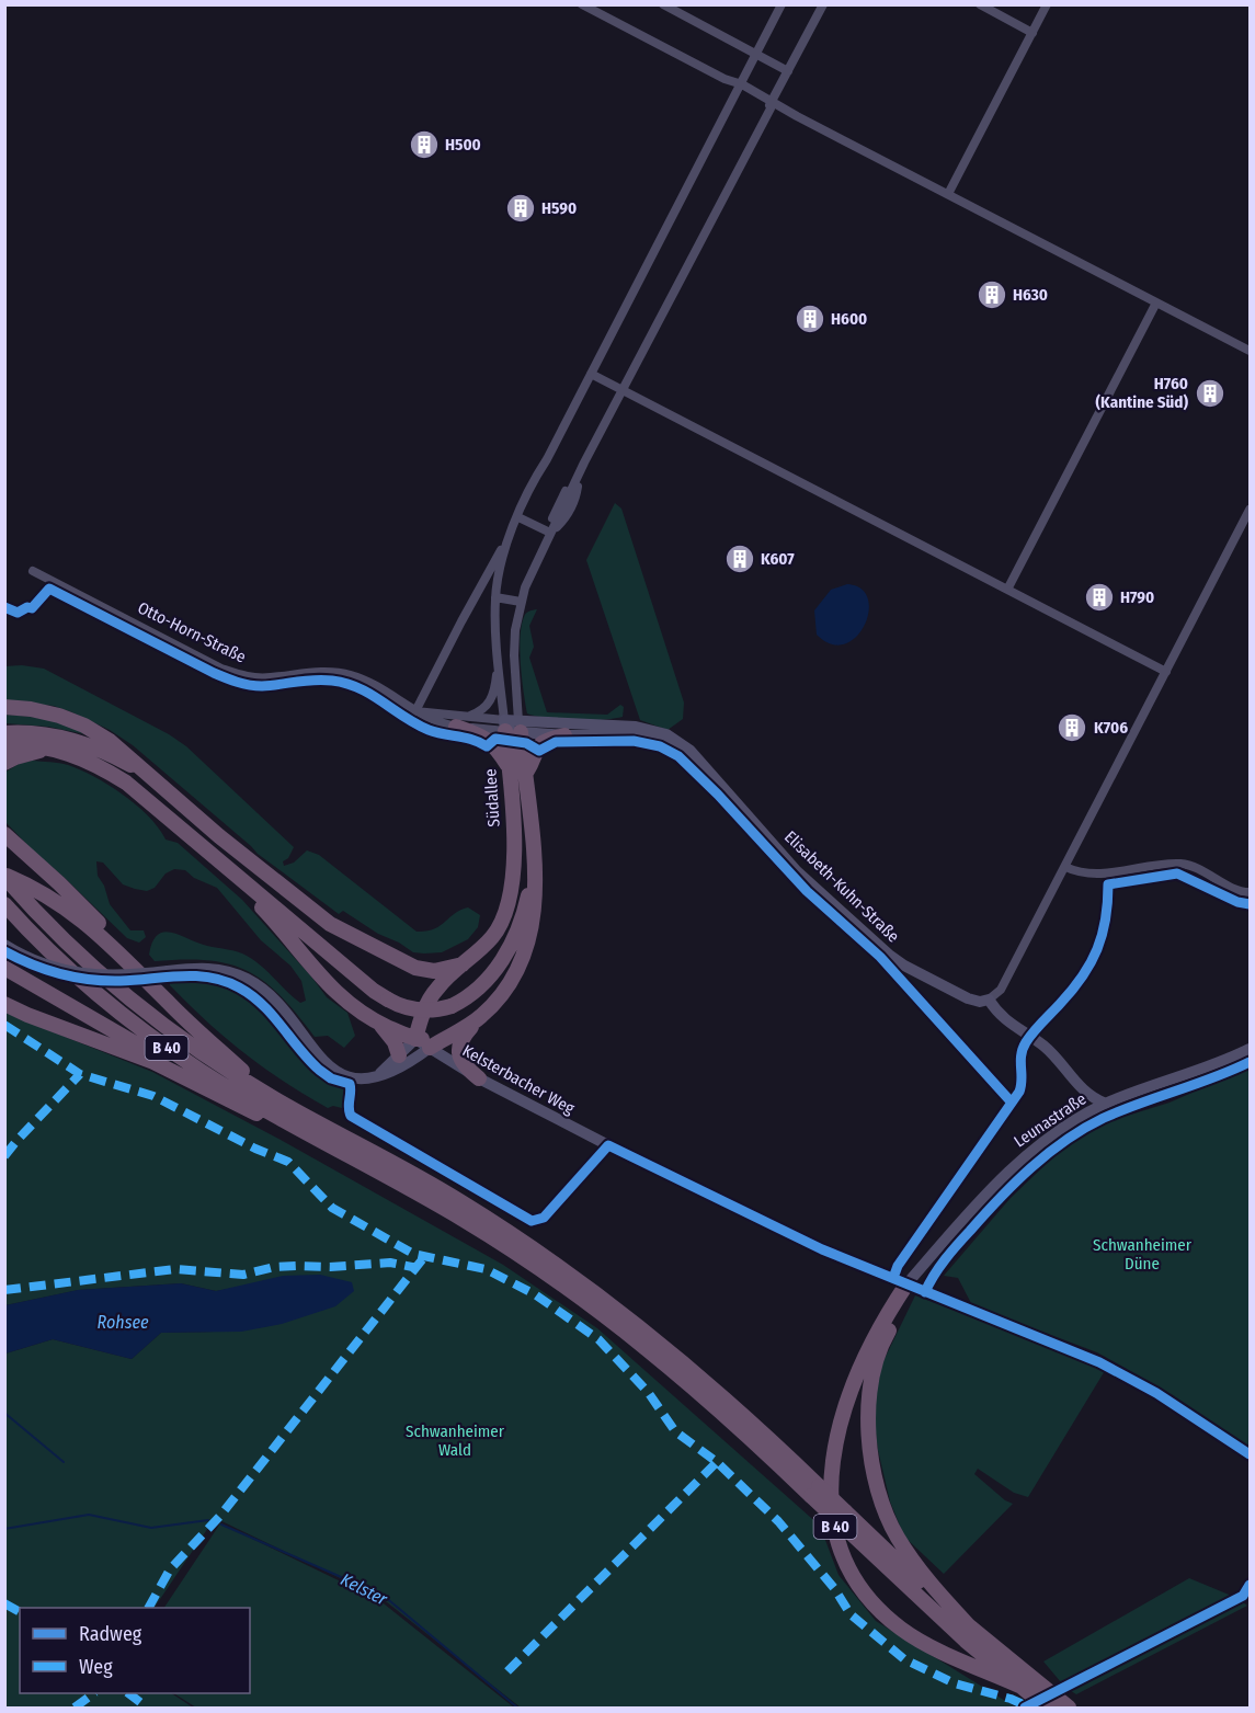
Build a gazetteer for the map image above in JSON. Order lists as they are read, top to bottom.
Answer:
{
  "streets": {
    "highway": ["Südallee", "B 40"],
    "street": [
      "Otto-Horn-Straße",
      "Elisabeth-Kuhn-Straße",
      "Kelsterbacher Weg",
      "Leunastraße"
    ]
  },
  "crossings": [
    ["Otto-Horn-Straße", "Südallee"],
    ["Otto-Horn-Straße", "Elisabeth-Kuhn-Straße"],
    ["Südallee", "Elisabeth-Kuhn-Straße"],
    ["Südallee", "Kelsterbacher Weg"],
    ["B 40", "Leunastraße"]
  ],
  "water": ["Rohsee", "Kelster"],
  "parks": ["Schwanheimer Düne", "Schwanheimer Wald"],
  "places": {
    "building": [
      "H500",
      "H590",
      "H630",
      "H600",
      "H760 (Kantine Süd)",
      "K607",
      "H790",
      "K706"
    ]
  },
  "legend": ["Radweg", "Weg"]
}
